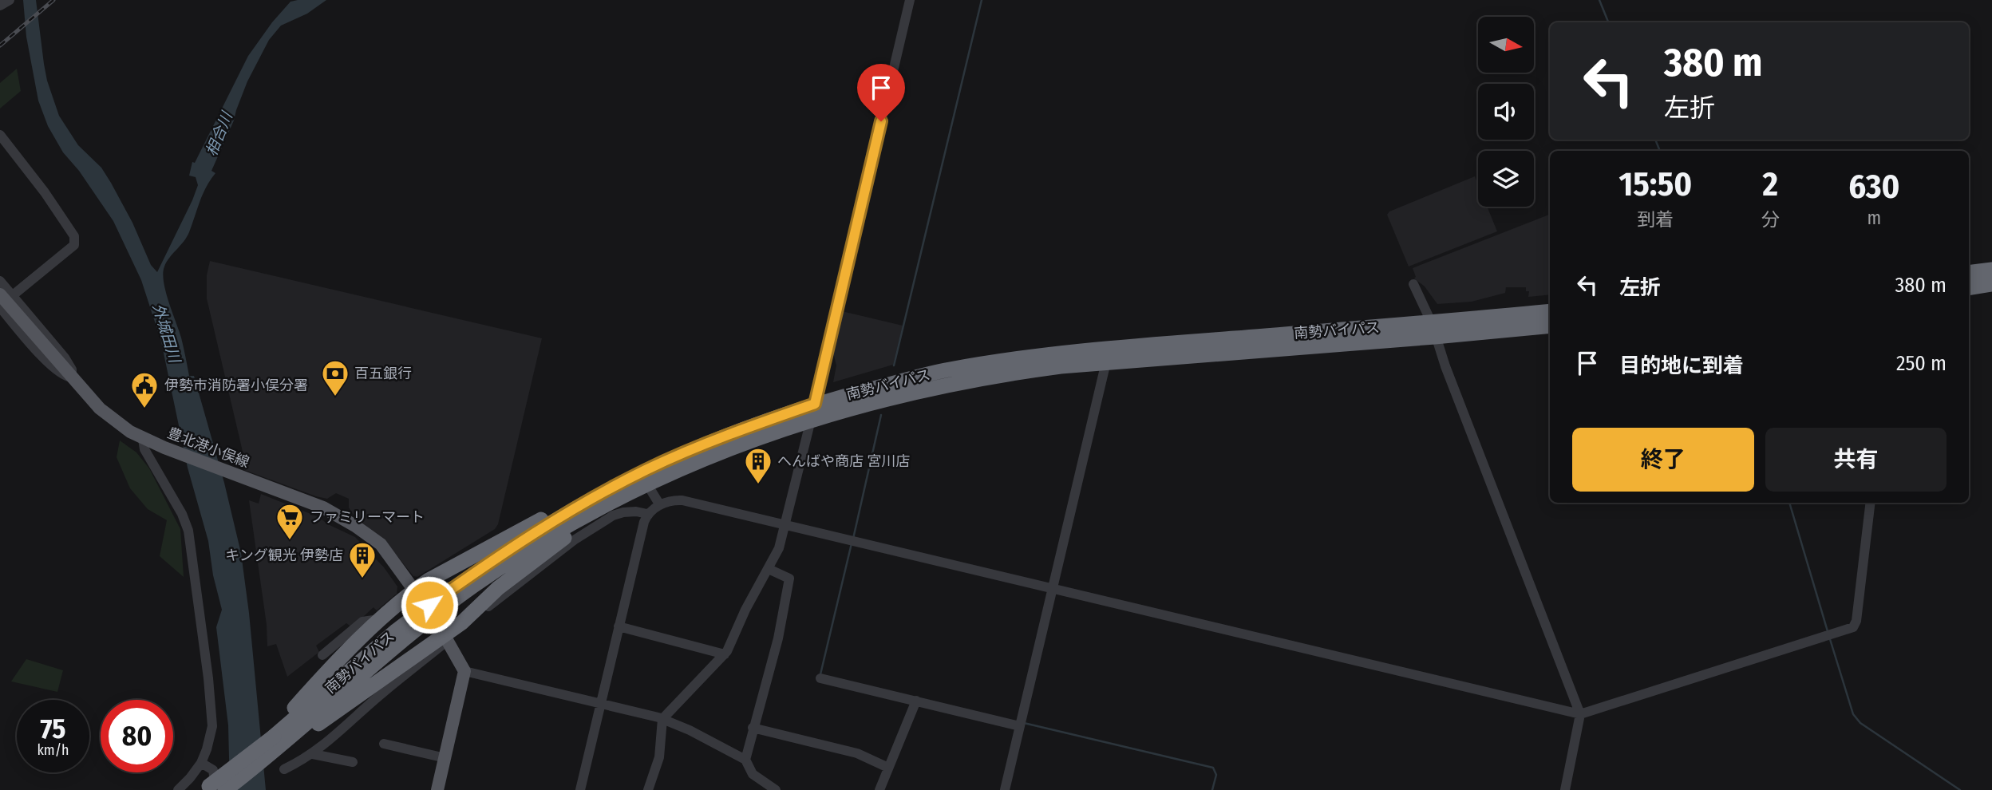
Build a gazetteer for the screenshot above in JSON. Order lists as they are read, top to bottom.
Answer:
{
  "streets": {
    "highway": ["南勢バイパス"],
    "main road": ["豊北港小俣線"]
  },
  "water": ["相合川", "外城田川"],
  "places": {
    "bank": ["百五銀行"],
    "public building": ["伊勢市消防署小俣分署"],
    "building": ["へんばや商店 宮川店", "キング観光 伊勢店"],
    "supermarket": ["ファミリーマート"]
  },
  "north": "right",
  "page": {
    "turn": ["380 m", "左折"],
    "eta": [
      "15:50",
      "到着",
      "2",
      "分",
      "630",
      "m"
    ],
    "list": [
      {
        "name": "左折",
        "value": "380 m"
      },
      {
        "name": "目的地に到着",
        "value": "250 m"
      }
    ],
    "buttons": ["終了", "共有"],
    "speed": "75 km/h",
    "limit": "80"
  }
}
